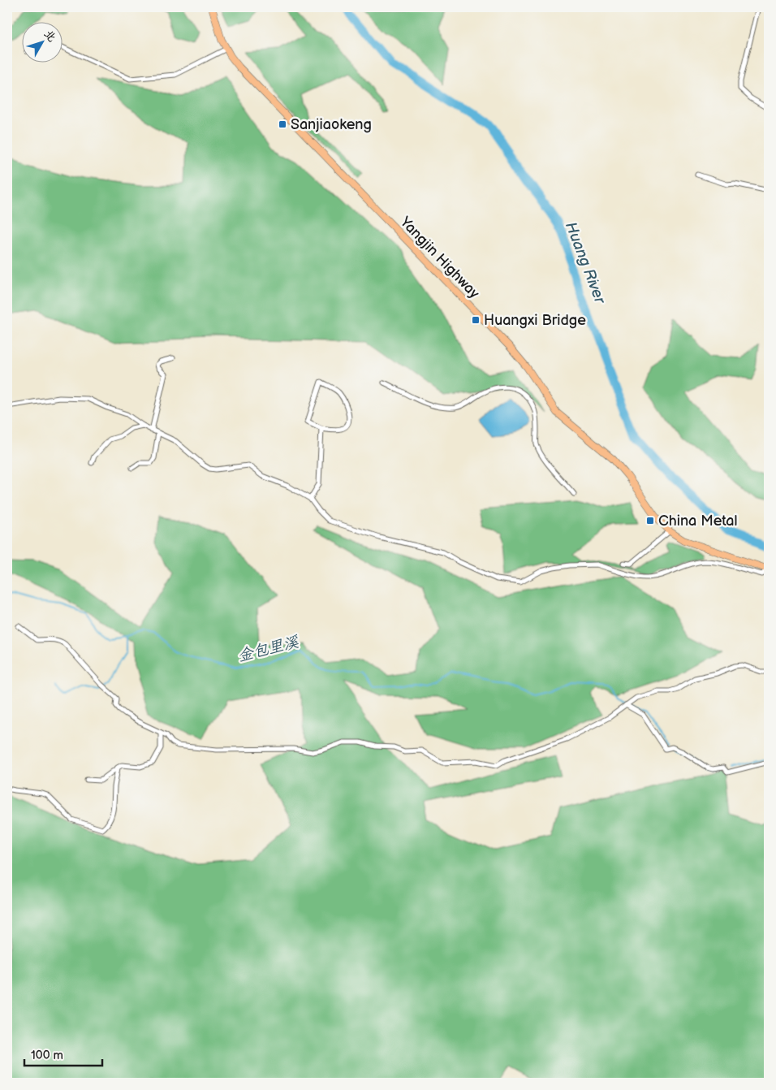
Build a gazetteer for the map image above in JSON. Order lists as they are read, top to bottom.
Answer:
{
  "streets": {
    "main road": ["Yangjin Highway"]
  },
  "water": ["Huang River", "金包里溪"],
  "places": {
    "transit": ["Sanjiaokeng", "Huangxi Bridge", "China Metal"]
  },
  "scale_bar": "100 m",
  "north": "top right"
}
